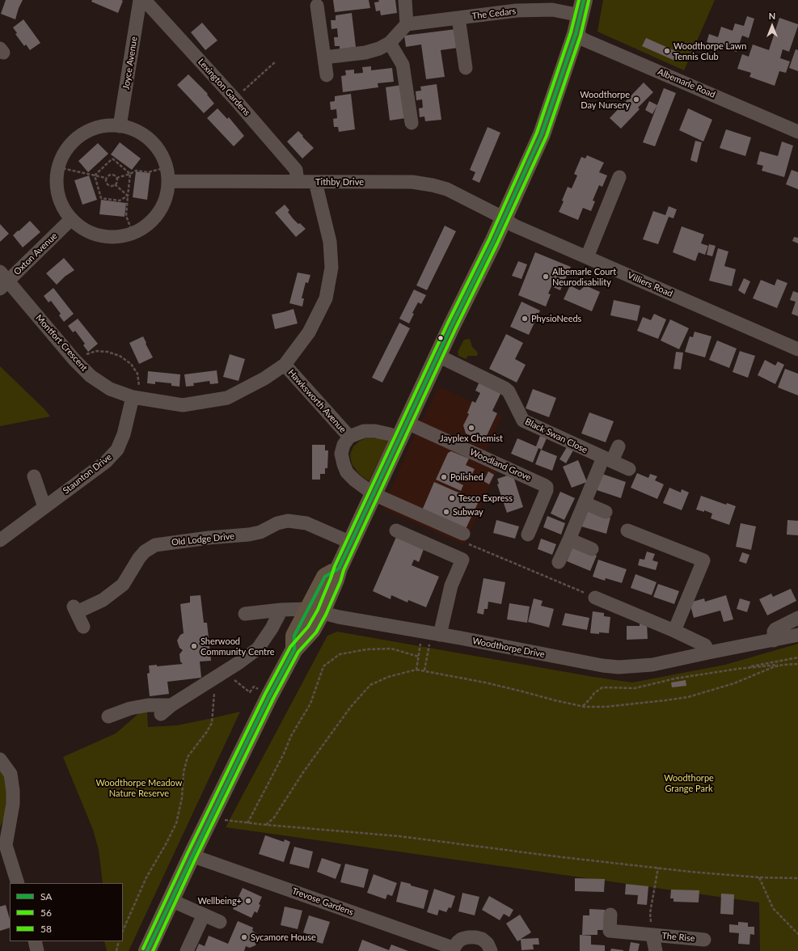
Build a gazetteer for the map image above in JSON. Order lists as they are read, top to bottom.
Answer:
{
  "streets": {
    "street": [
      "The Cedars",
      "Joyce Avenue",
      "Albemarle Road",
      "Lexington Gardens",
      "Tithby Drive",
      "Oxton Avenue",
      "Villiers Road",
      "Montfort Crescent",
      "Hawksworth Avenue",
      "Black Swan Close",
      "Woodland Grove",
      "Staunton Drive",
      "Old Lodge Drive",
      "Woodthorpe Drive",
      "Trevose Gardens",
      "The Rise"
    ]
  },
  "crossings": [
    ["Joyce Avenue", "Lexington Gardens"],
    ["Lexington Gardens", "Tithby Drive"],
    ["Tithby Drive", "Villiers Road"],
    ["Tithby Drive", "Montfort Crescent"],
    ["Oxton Avenue", "Montfort Crescent"],
    ["Montfort Crescent", "Hawksworth Avenue"],
    ["Montfort Crescent", "Staunton Drive"]
  ],
  "parks": ["Woodthorpe Grange Park", "Woodthorpe Meadow Nature Reserve"],
  "places": [
    "Woodthorpe Lawn Tennis Club",
    "Woodthorpe Day Nursery",
    "Albemarle Court Neurodisability",
    "PhysioNeeds",
    "Jayplex Chemist",
    "Polished",
    "Tesco Express",
    "Subway",
    "Sherwood Community Centre",
    "Wellbeing+",
    "Sycamore House"
  ],
  "lines": ["transit line SA", "transit line 58", "transit line 56"],
  "legend": ["SA", "56", "58"],
  "north": "top"
}
